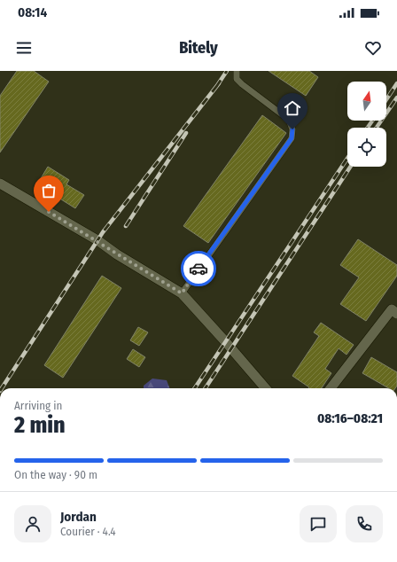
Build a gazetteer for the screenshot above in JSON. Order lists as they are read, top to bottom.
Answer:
{
  "north": "top",
  "page": {
    "status": "08:14",
    "header": "Bitely",
    "heading": ["2 min", "Arriving in", "08:16–08:21"],
    "panel": ["Jordan", "Courier · 4.4"],
    "bar": "On the way · 90 m"
  }
}
